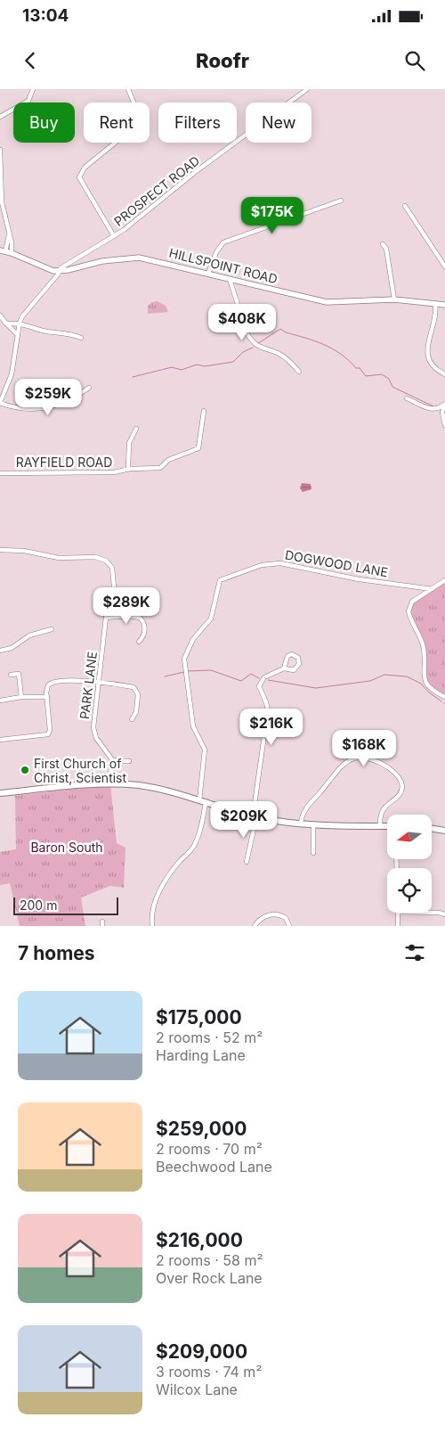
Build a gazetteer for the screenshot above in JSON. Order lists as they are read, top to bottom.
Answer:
{
  "streets": {
    "street": [
      "PROSPECT ROAD",
      "HILLSPOINT ROAD",
      "RAYFIELD ROAD",
      "DOGWOOD LANE",
      "PARK LANE"
    ]
  },
  "crossings": [
    ["PROSPECT ROAD", "HILLSPOINT ROAD"]
  ],
  "parks": ["Baron South"],
  "places": ["First Church of Christ, Scientist"],
  "scale_bar": "200 m",
  "north": "left",
  "page": {
    "status": "13:04",
    "header": "Roofr",
    "chip": [
      "Buy",
      "Rent",
      "Filters",
      "New"
    ],
    "price": [
      "$175K",
      "$408K",
      "$259K",
      "$289K",
      "$216K",
      "$168K",
      "$209K"
    ],
    "scale": "200 m",
    "heading": "7 homes",
    "list": [
      {
        "name": "$175,000",
        "note": "2 rooms · 52 m² · Harding Lane"
      },
      {
        "name": "$259,000",
        "note": "2 rooms · 70 m² · Beechwood Lane"
      },
      {
        "name": "$216,000",
        "note": "2 rooms · 58 m² · Over Rock Lane"
      },
      {
        "name": "$209,000",
        "note": "3 rooms · 74 m² · Wilcox Lane"
      }
    ]
  }
}
